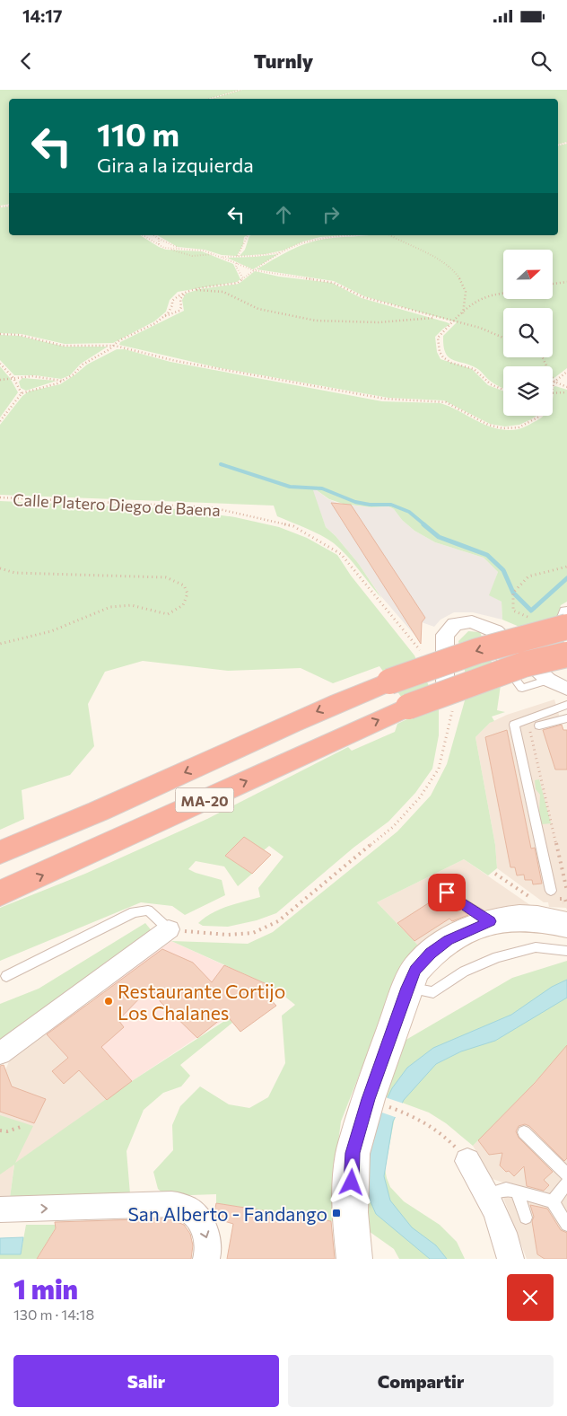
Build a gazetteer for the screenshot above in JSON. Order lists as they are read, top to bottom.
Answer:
{
  "streets": {
    "highway": ["MA-20"],
    "path": ["Calle Platero Diego de Baena"]
  },
  "places": {
    "other": ["Restaurante Cortijo Los Chalanes"],
    "transit": ["San Alberto - Fandango"]
  },
  "north": "right",
  "page": {
    "status": "14:17",
    "header": "Turnly",
    "turn": ["110 m", "Gira a la izquierda"],
    "heading": ["1 min", "130 m · 14:18"],
    "buttons": ["Salir", "Compartir"]
  }
}
